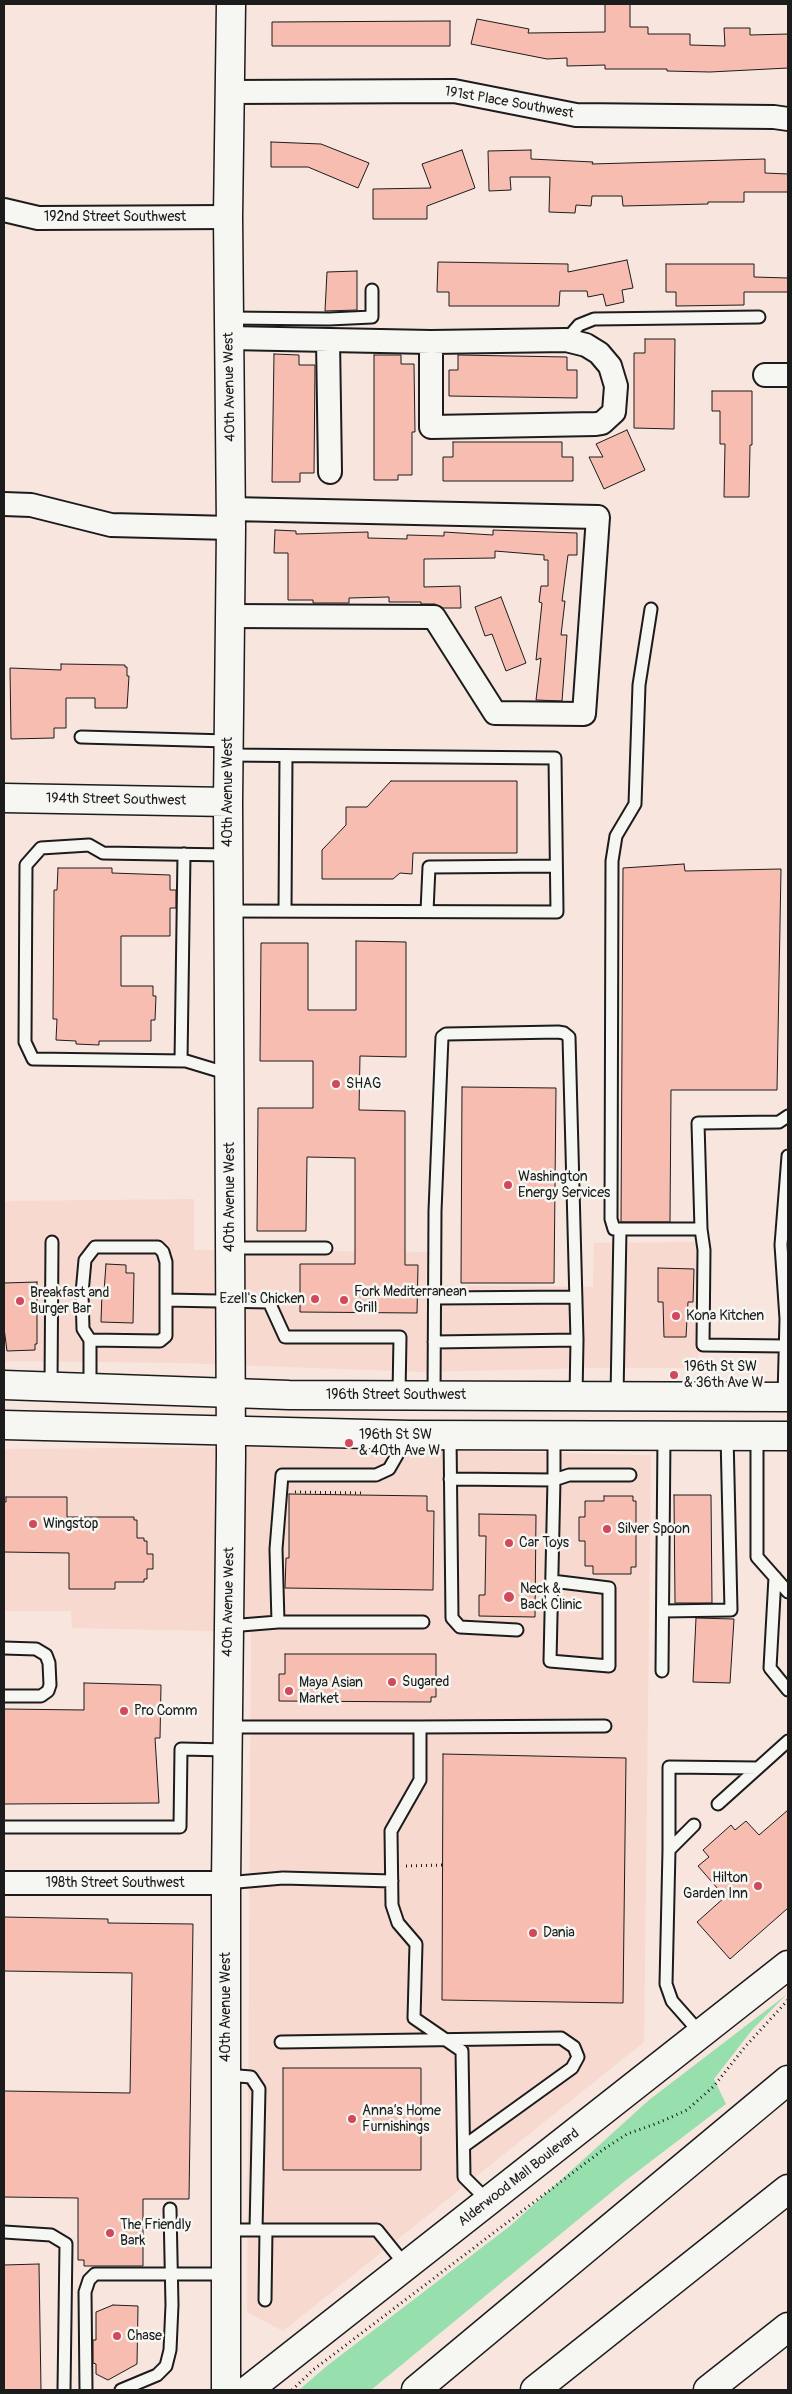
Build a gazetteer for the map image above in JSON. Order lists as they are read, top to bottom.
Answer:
{
  "streets": {
    "main road": [
      "40th Avenue West",
      "194th Street Southwest",
      "196th Street Southwest",
      "Alderwood Mall Boulevard"
    ],
    "street": ["191st Place Southwest", "192nd Street Southwest", "198th Street Southwest"]
  },
  "crossings": [
    ["191st Place Southwest", "40th Avenue West"],
    ["192nd Street Southwest", "40th Avenue West"],
    ["40th Avenue West", "194th Street Southwest"],
    ["40th Avenue West", "196th Street Southwest"],
    ["40th Avenue West", "198th Street Southwest"]
  ],
  "places": [
    "SHAG",
    "Washington Energy Services",
    "Ezell's Chicken",
    "Fork Mediterranean Grill",
    "Breakfast and Burger Bar",
    "Kona Kitchen",
    "196th St SW & 36th Ave W",
    "196th St SW & 40th Ave W",
    "Wingstop",
    "Silver Spoon",
    "Car Toys",
    "Neck & Back Clinic",
    "Sugared",
    "Maya Asian Market",
    "Pro Comm",
    "Hilton Garden Inn",
    "Dania",
    "Anna’s Home Furnishings",
    "The Friendly Bark",
    "Chase"
  ]
}
